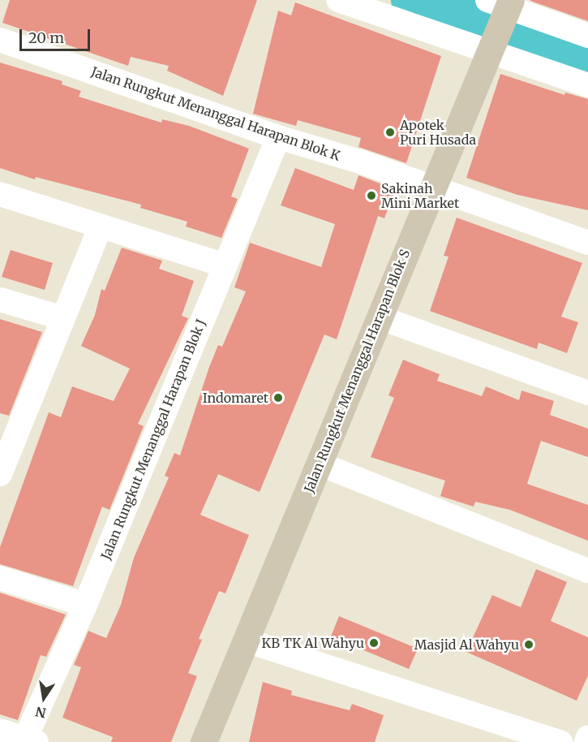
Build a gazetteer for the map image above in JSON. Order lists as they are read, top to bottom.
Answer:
{
  "streets": {
    "street": ["Jalan Rungkut Menanggal Harapan Blok K", "Jalan Rungkut Menanggal Harapan Blok S", "Jalan Rungkut Menanggal Harapan Blok J"]
  },
  "crossings": [
    ["Jalan Rungkut Menanggal Harapan Blok K", "Jalan Rungkut Menanggal Harapan Blok S"],
    ["Jalan Rungkut Menanggal Harapan Blok K", "Jalan Rungkut Menanggal Harapan Blok J"]
  ],
  "places": [
    "Apotek Puri Husada",
    "Sakinah Mini Market",
    "Indomaret",
    "KB TK Al Wahyu",
    "Masjid Al Wahyu"
  ],
  "scale_bar": "20 m",
  "north": "bottom"
}
